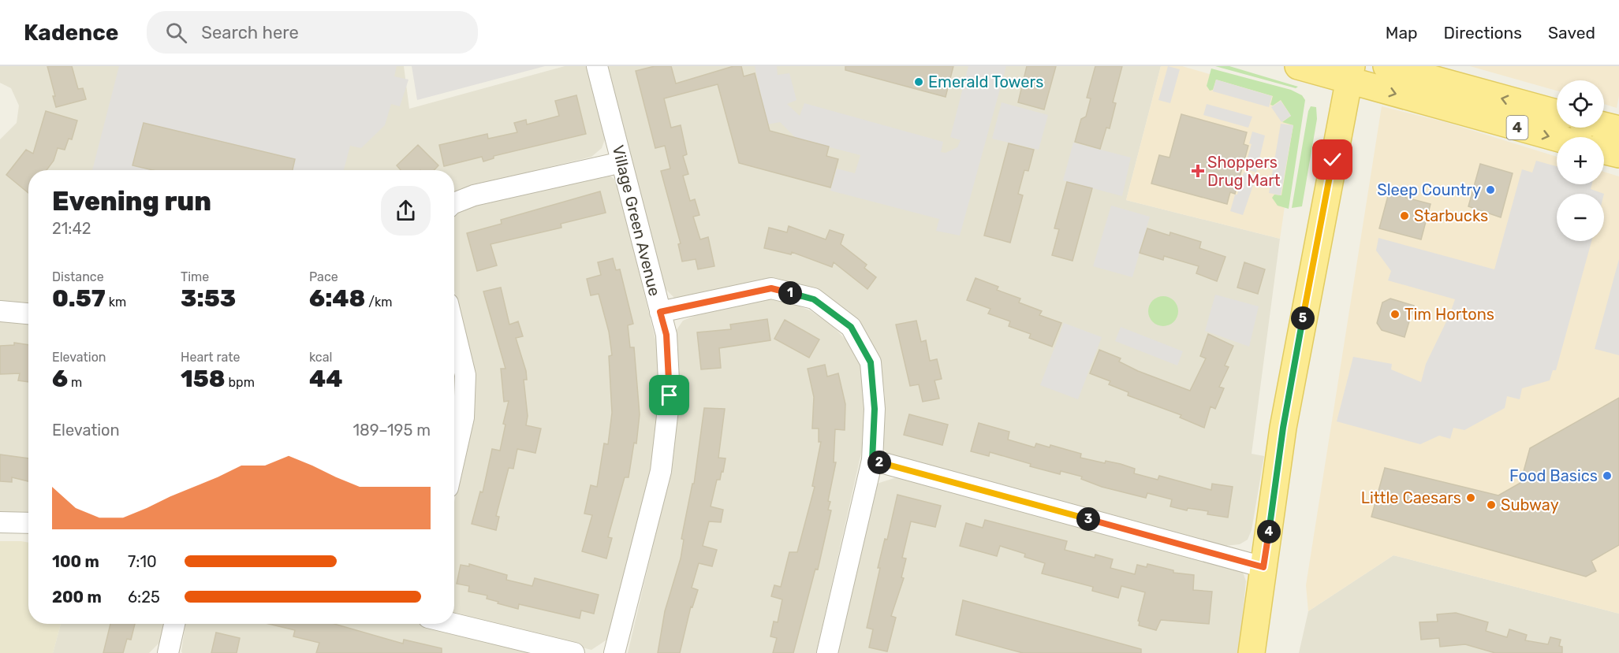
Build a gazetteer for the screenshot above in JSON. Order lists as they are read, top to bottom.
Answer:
{
  "streets": {
    "main road": ["4"],
    "street": ["Village Green Avenue"]
  },
  "places": {
    "other": [
      "Emerald Towers",
      "Sleep Country",
      "Starbucks",
      "Tim Hortons",
      "Food Basics",
      "Little Caesars",
      "Subway"
    ],
    "health": ["Shoppers Drug Mart"]
  },
  "page": {
    "header": "Kadence",
    "search": "Search here",
    "nav": ["Map", "Directions", "Saved"],
    "map_buttons": ["+", "−"],
    "heading": ["Evening run", "21:42"],
    "stats": [
      ["Distance", "0.57 km"],
      ["Time", "3:53"],
      ["Pace", "6:48 /km"],
      ["Elevation", "6 m"],
      ["Heart rate", "158 bpm"],
      ["kcal", "44"]
    ],
    "pins": [
      "1",
      "5",
      "2",
      "3",
      "4"
    ],
    "chart": ["Elevation", "189–195 m"],
    "list": [
      {
        "name": "100 m",
        "note": "7:10"
      },
      {
        "name": "200 m",
        "note": "6:25"
      }
    ]
  }
}
